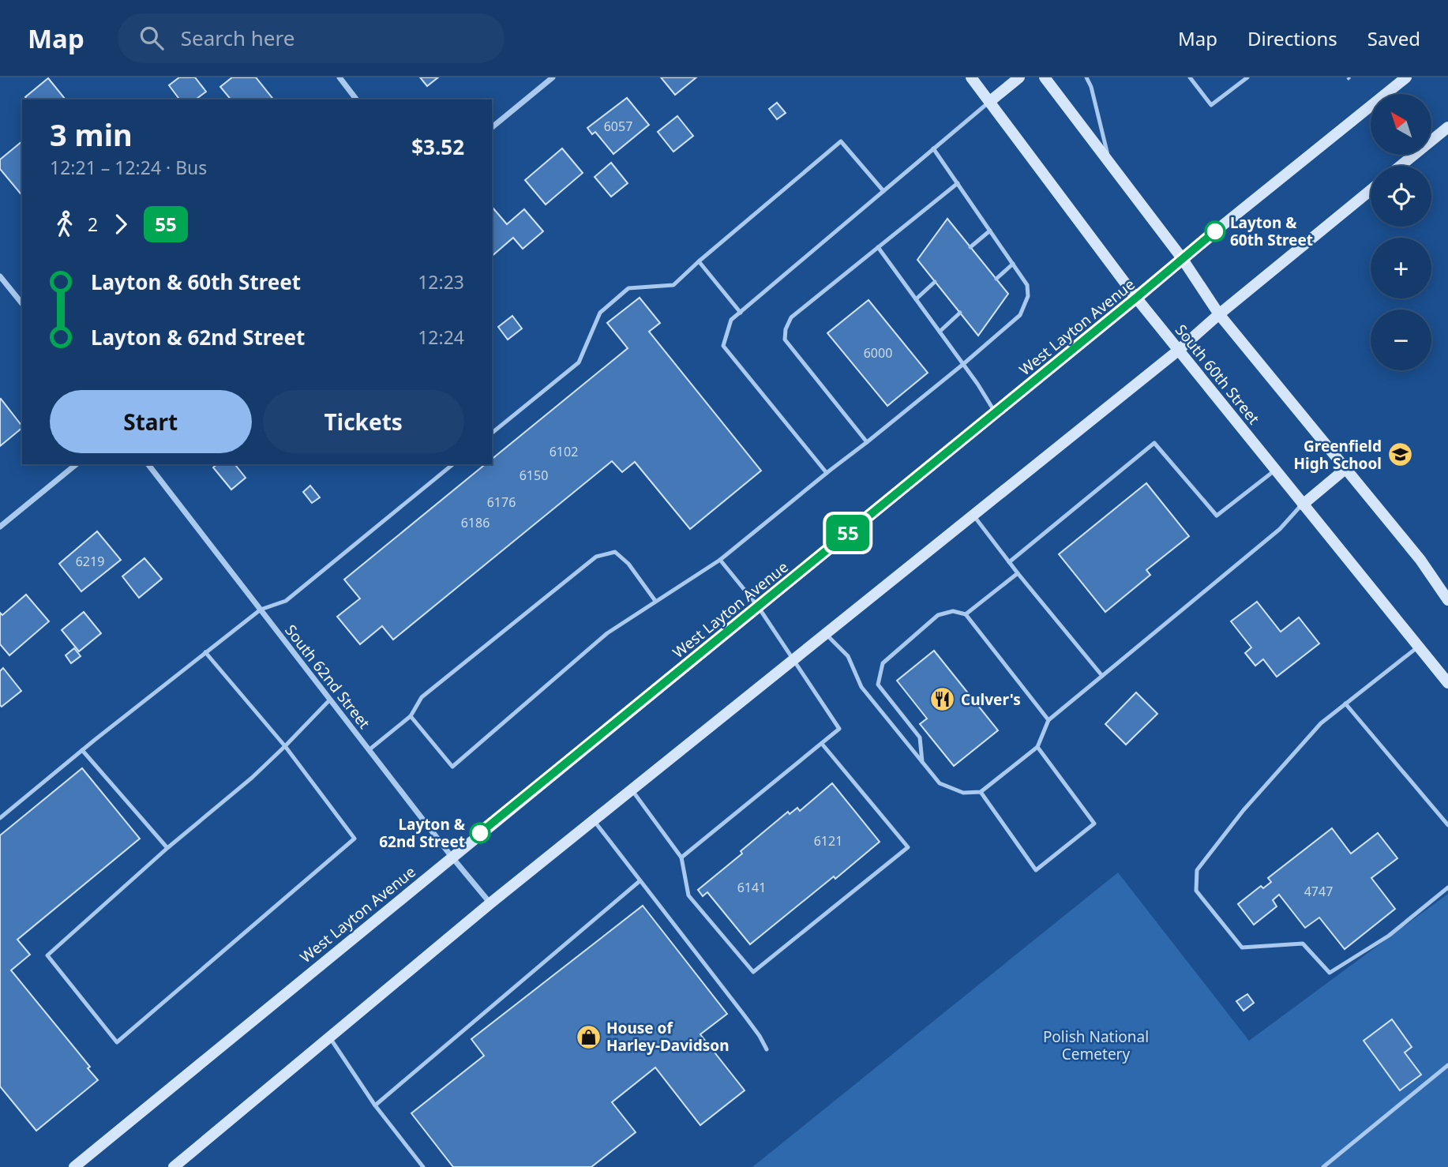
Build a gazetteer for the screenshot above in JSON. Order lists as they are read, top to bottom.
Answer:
{
  "streets": {
    "main road": ["West Layton Avenue", "South 60th Street"],
    "street": ["South 62nd Street"]
  },
  "crossings": [
    ["West Layton Avenue", "South 60th Street"],
    ["West Layton Avenue", "South 62nd Street"]
  ],
  "parks": ["Polish National Cemetery"],
  "places": {
    "other": ["Layton & 60th Street", "Layton & 62nd Street"],
    "school or university": ["Greenfield High School"],
    "restaurant": ["Culver's"],
    "shop": ["House of Harley-Davidson"]
  },
  "lines": ["bus line 55"],
  "house_numbers": [
    "6057",
    "6000",
    "6102",
    "6150",
    "6176",
    "6186",
    "6219",
    "6121",
    "6141",
    "4747"
  ],
  "north": "top left",
  "page": {
    "header": "Map",
    "search": "Search here",
    "nav": ["Map", "Directions", "Saved"],
    "on_map": "55",
    "map_buttons": ["+", "−"],
    "heading": ["3 min", "12:21 – 12:24 · Bus", "$3.52"],
    "legs": ["2", "55"],
    "list": [
      {
        "name": "Layton & 60th Street",
        "value": "12:23"
      },
      {
        "name": "Layton & 62nd Street",
        "value": "12:24"
      }
    ],
    "buttons": ["Start", "Tickets"]
  }
}
